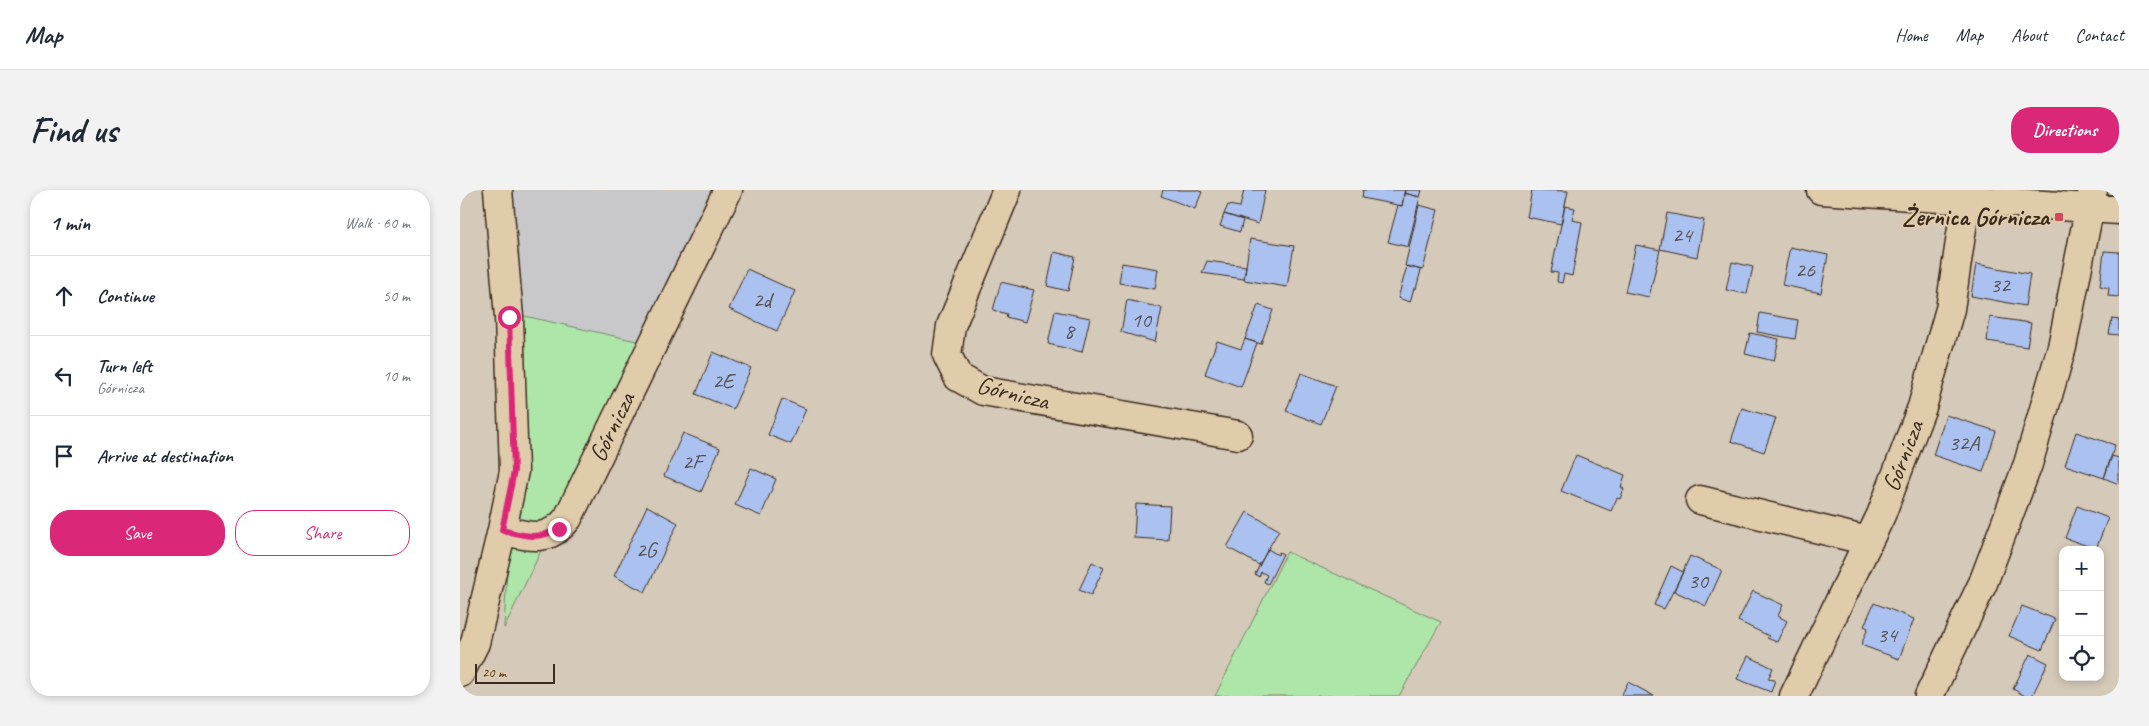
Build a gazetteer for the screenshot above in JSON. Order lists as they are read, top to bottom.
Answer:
{
  "streets": {
    "street": ["Górnicza"]
  },
  "places": {
    "transit": ["Żernica Górnicza"]
  },
  "house_numbers": [
    "24",
    "26",
    "32",
    "2d",
    "10",
    "8",
    "2E",
    "32A",
    "2F",
    "2G",
    "30",
    "34"
  ],
  "scale_bar": "20 m",
  "page": {
    "header": "Map",
    "nav": [
      "Home",
      "Map",
      "About",
      "Contact"
    ],
    "buttons": [
      "Directions",
      ["Save", "Share"]
    ],
    "title": "Find us",
    "heading": ["1 min", "Walk · 60 m"],
    "list": [
      ["Continue", "50 m"],
      ["Turn left", "Górnicza", "10 m"],
      "Arrive at destination"
    ],
    "map_buttons": ["+", "−"],
    "scale": "20 m"
  }
}
